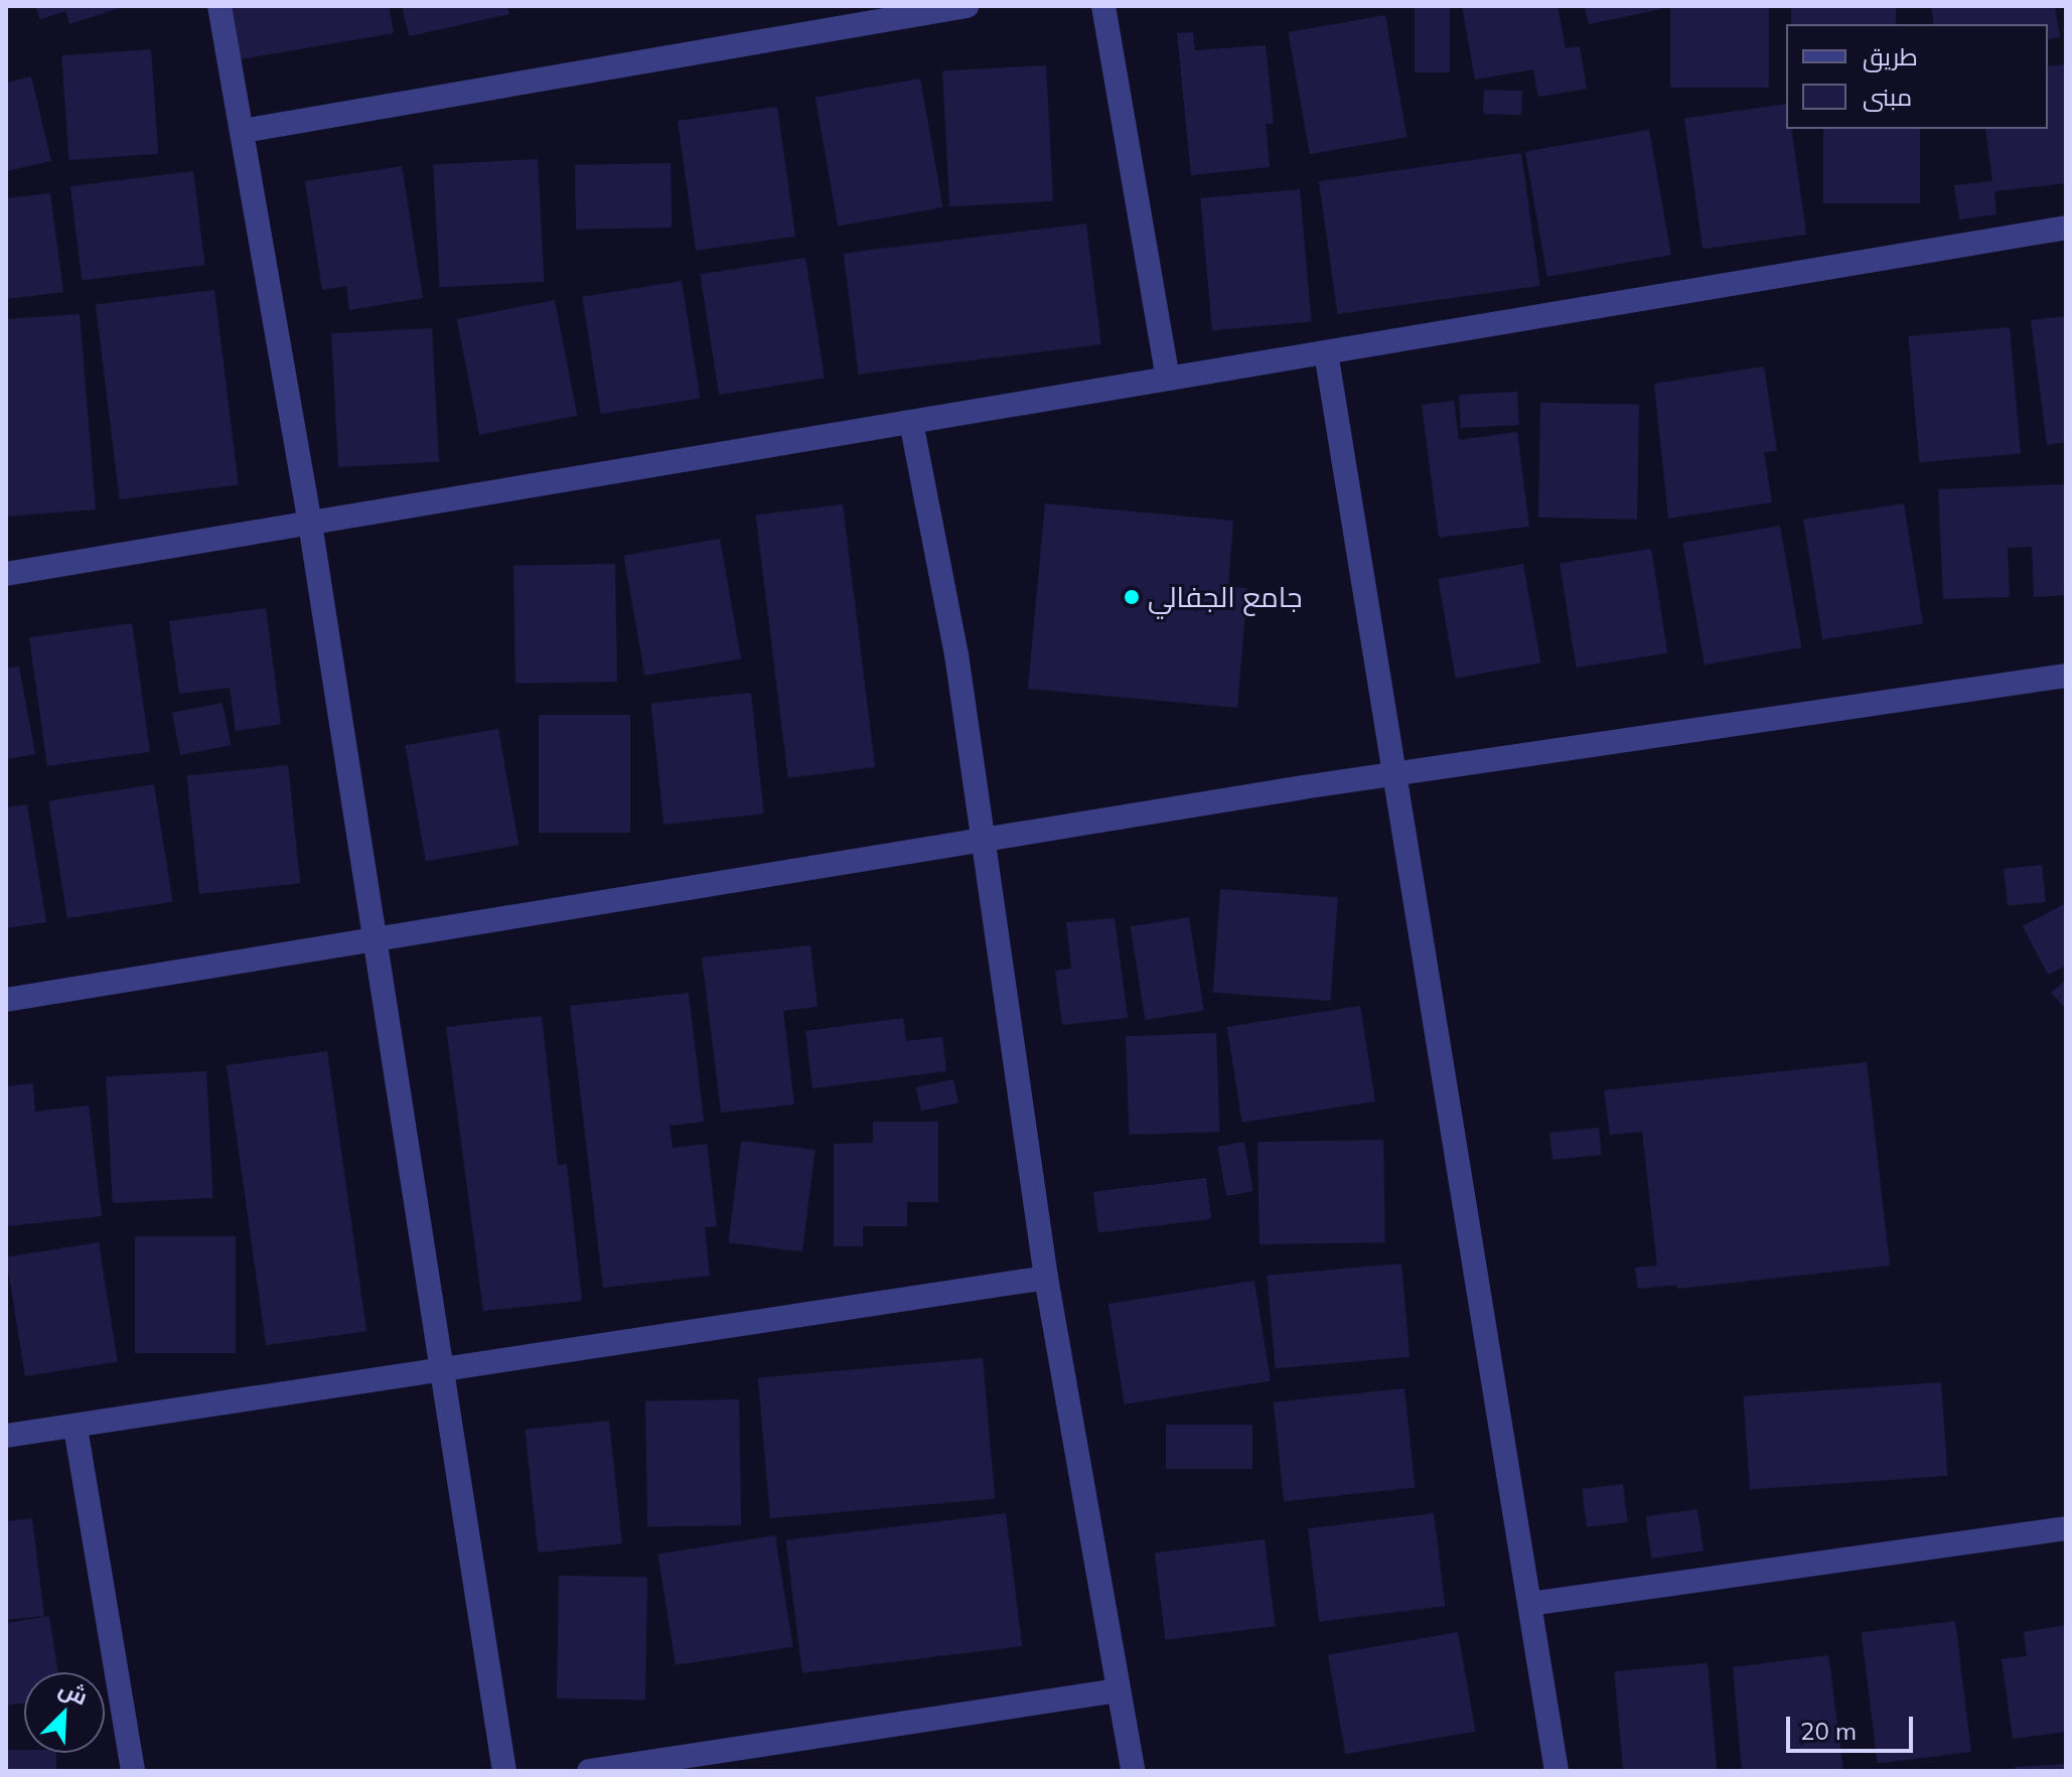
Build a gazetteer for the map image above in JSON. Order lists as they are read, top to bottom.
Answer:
{
  "places": ["جامع الجفالي"],
  "legend": ["طريق", "مبنى"],
  "scale_bar": "20 m",
  "north": "top right"
}
